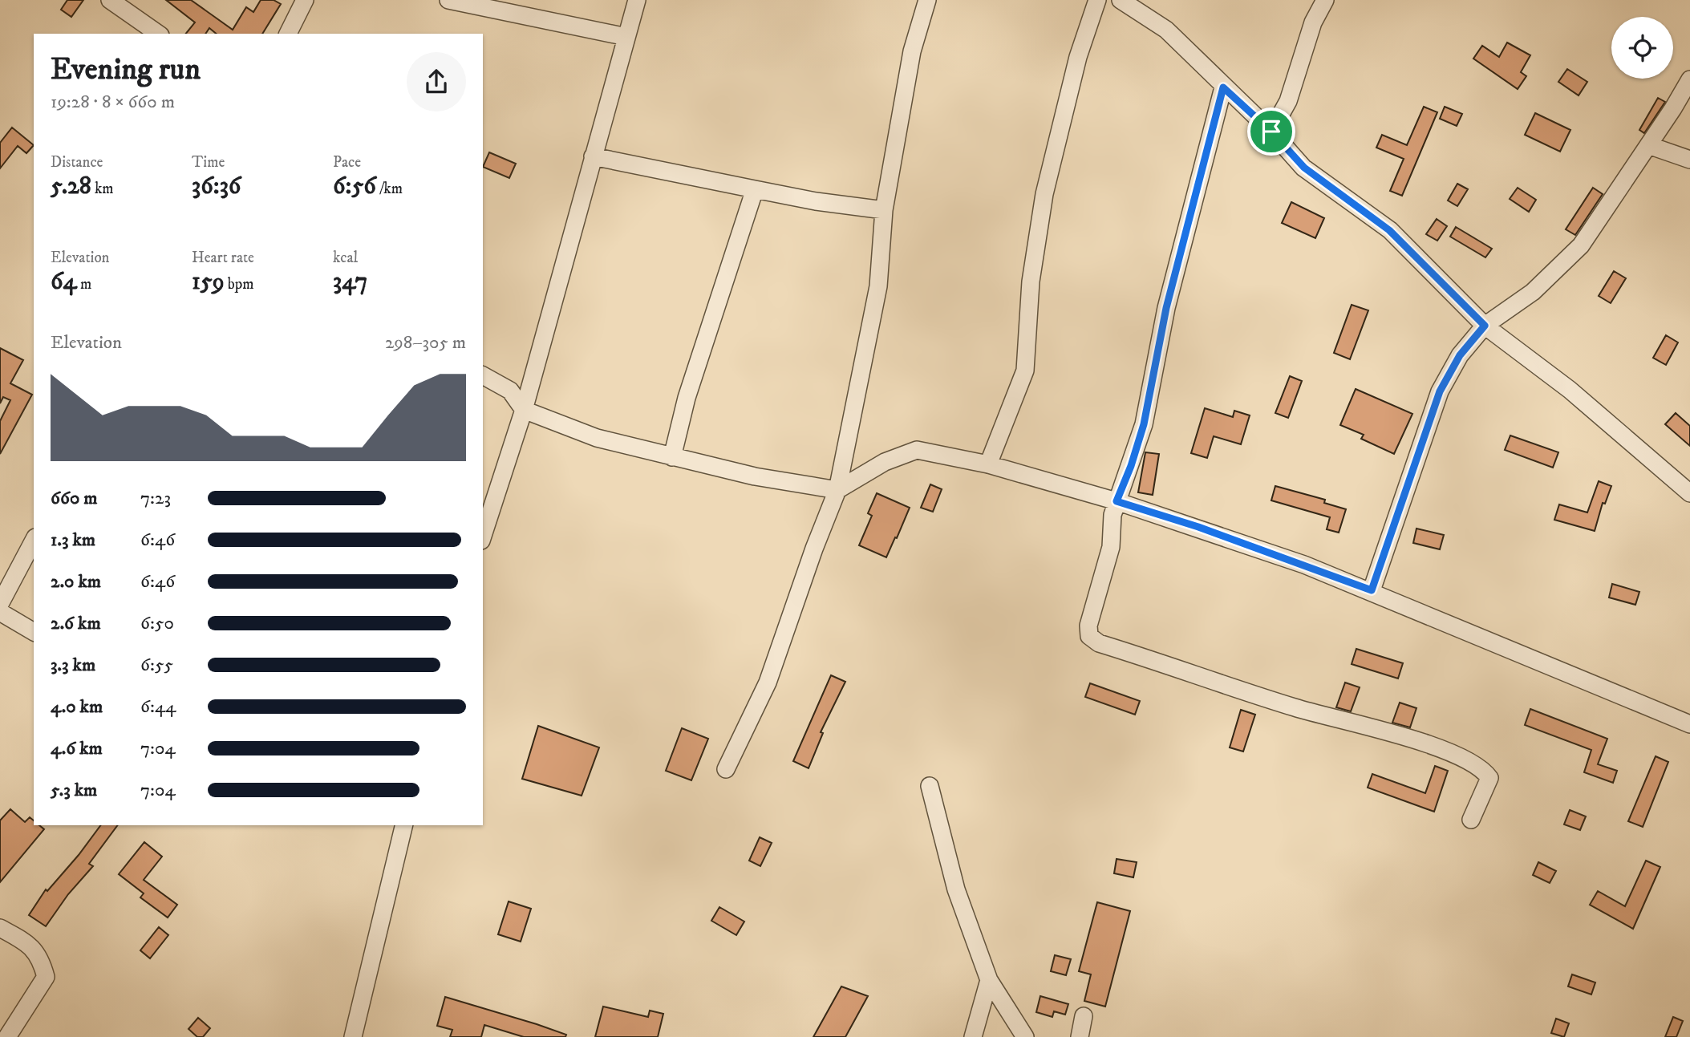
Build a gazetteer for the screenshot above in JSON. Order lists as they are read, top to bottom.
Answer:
{
  "page": {
    "heading": ["Evening run", "19:28 · 8 × 660 m"],
    "stats": [
      ["Distance", "5.28 km"],
      ["Time", "36:36"],
      ["Pace", "6:56 /km"],
      ["Elevation", "64 m"],
      ["Heart rate", "159 bpm"],
      ["kcal", "347"]
    ],
    "chart": ["Elevation", "298–305 m"],
    "list": [
      {
        "name": "660 m",
        "note": "7:23"
      },
      {
        "name": "1.3 km",
        "note": "6:46"
      },
      {
        "name": "2.0 km",
        "note": "6:46"
      },
      {
        "name": "2.6 km",
        "note": "6:50"
      },
      {
        "name": "3.3 km",
        "note": "6:55"
      },
      {
        "name": "4.0 km",
        "note": "6:44"
      },
      {
        "name": "4.6 km",
        "note": "7:04"
      },
      {
        "name": "5.3 km",
        "note": "7:04"
      }
    ]
  }
}
